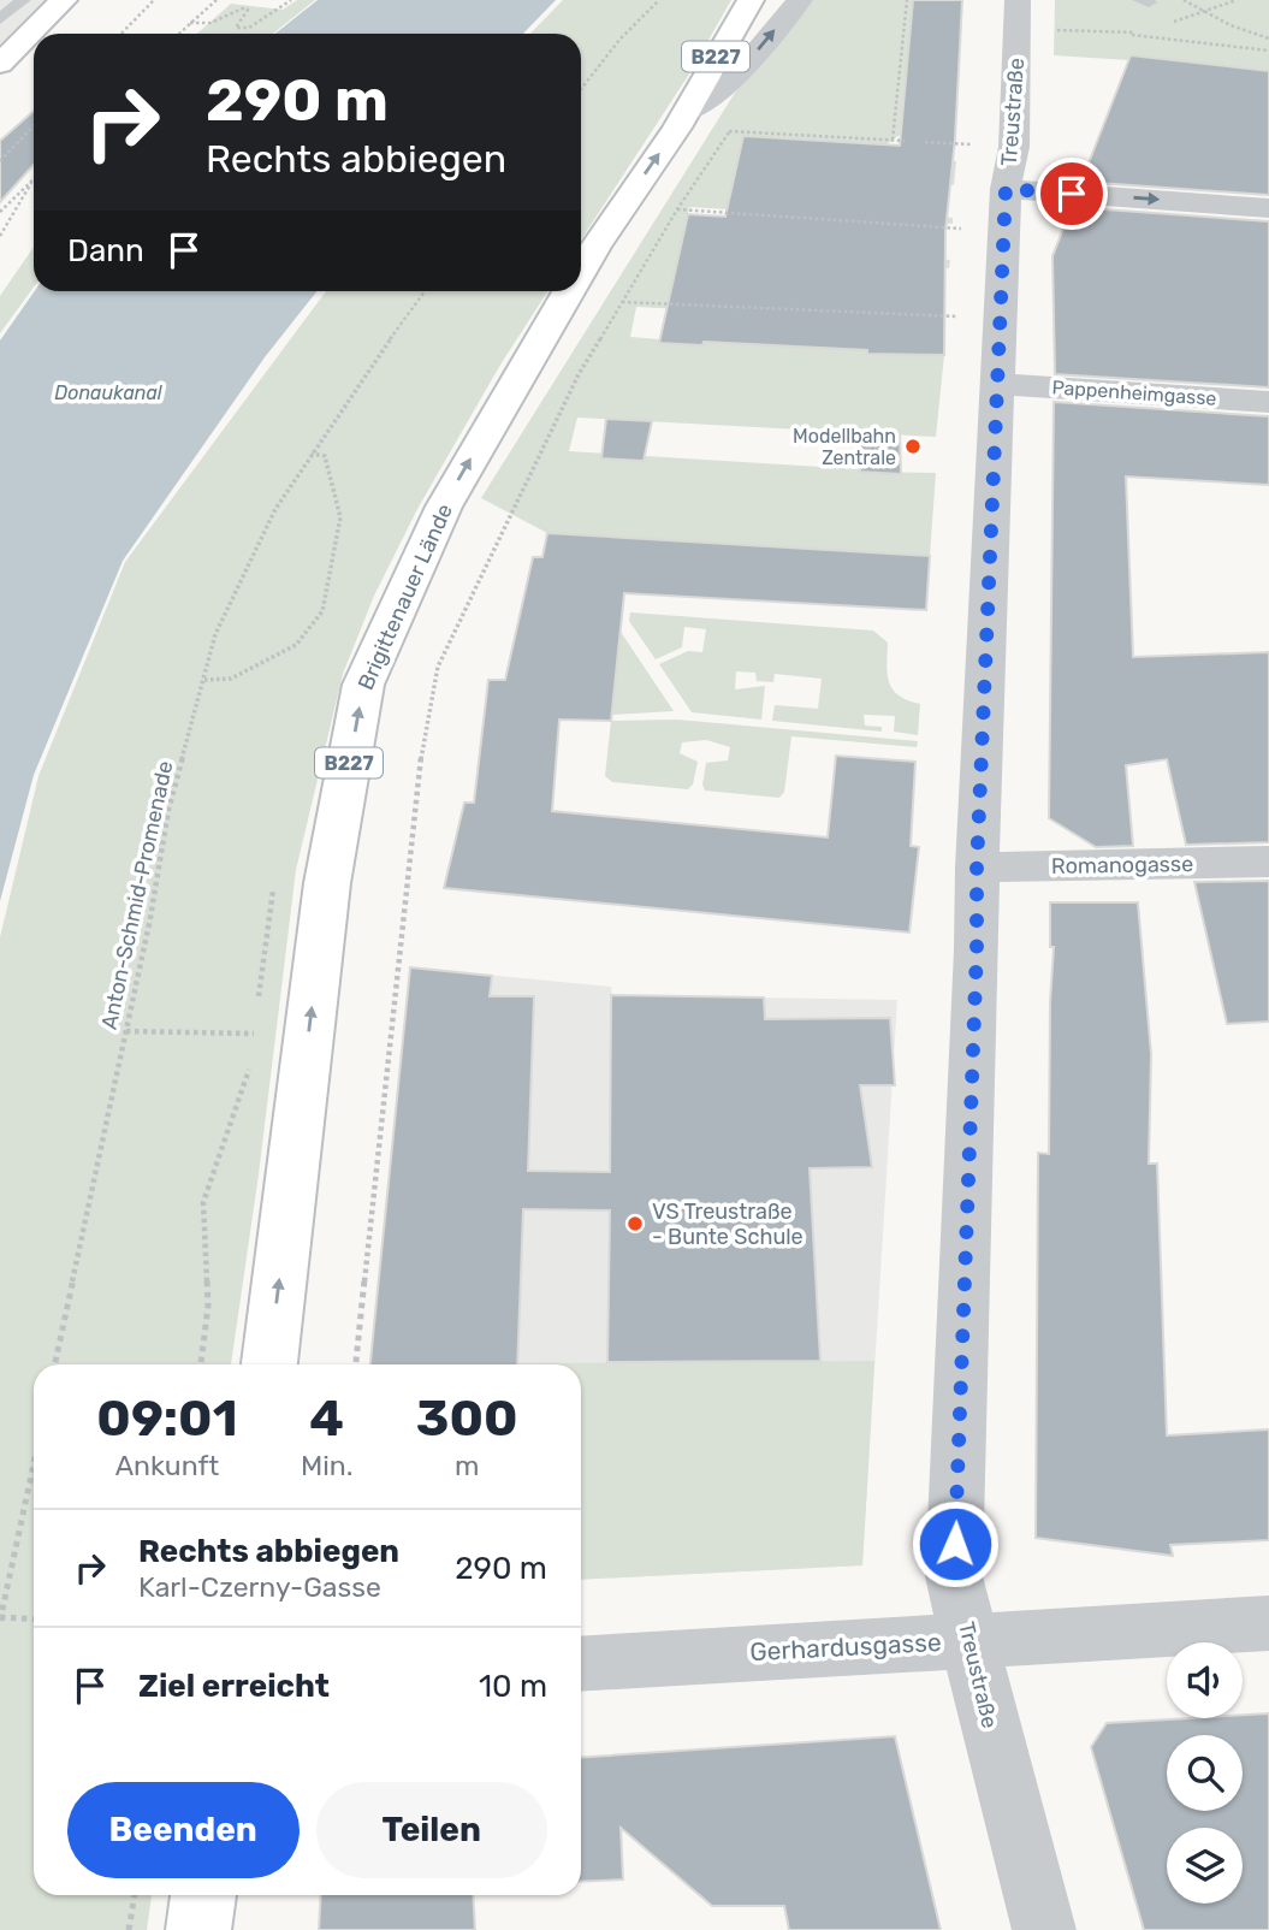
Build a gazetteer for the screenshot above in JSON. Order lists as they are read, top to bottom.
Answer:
{
  "streets": {
    "main road": ["B227", "Brigittenauer Lände"],
    "street": [
      "Treustraße",
      "Pappenheimgasse",
      "Romanogasse",
      "Gerhardusgasse"
    ],
    "path": ["Anton-Schmid-Promenade"]
  },
  "crossings": [
    ["Treustraße", "Pappenheimgasse"],
    ["Treustraße", "Romanogasse"],
    ["Treustraße", "Gerhardusgasse"]
  ],
  "one_way": ["Brigittenauer Lände"],
  "water": ["Donaukanal"],
  "places": ["Modellbahn Zentrale", "VS Treustraße - Bunte Schule"],
  "page": {
    "turn": ["290 m", "Rechts abbiegen"],
    "then": "Dann",
    "eta": [
      "09:01",
      "Ankunft",
      "4",
      "Min.",
      "300",
      "m"
    ],
    "list": [
      {
        "name": "Rechts abbiegen",
        "note": "Karl-Czerny-Gasse",
        "value": "290 m"
      },
      {
        "name": "Ziel erreicht",
        "value": "10 m"
      }
    ],
    "buttons": ["Beenden", "Teilen"]
  }
}
